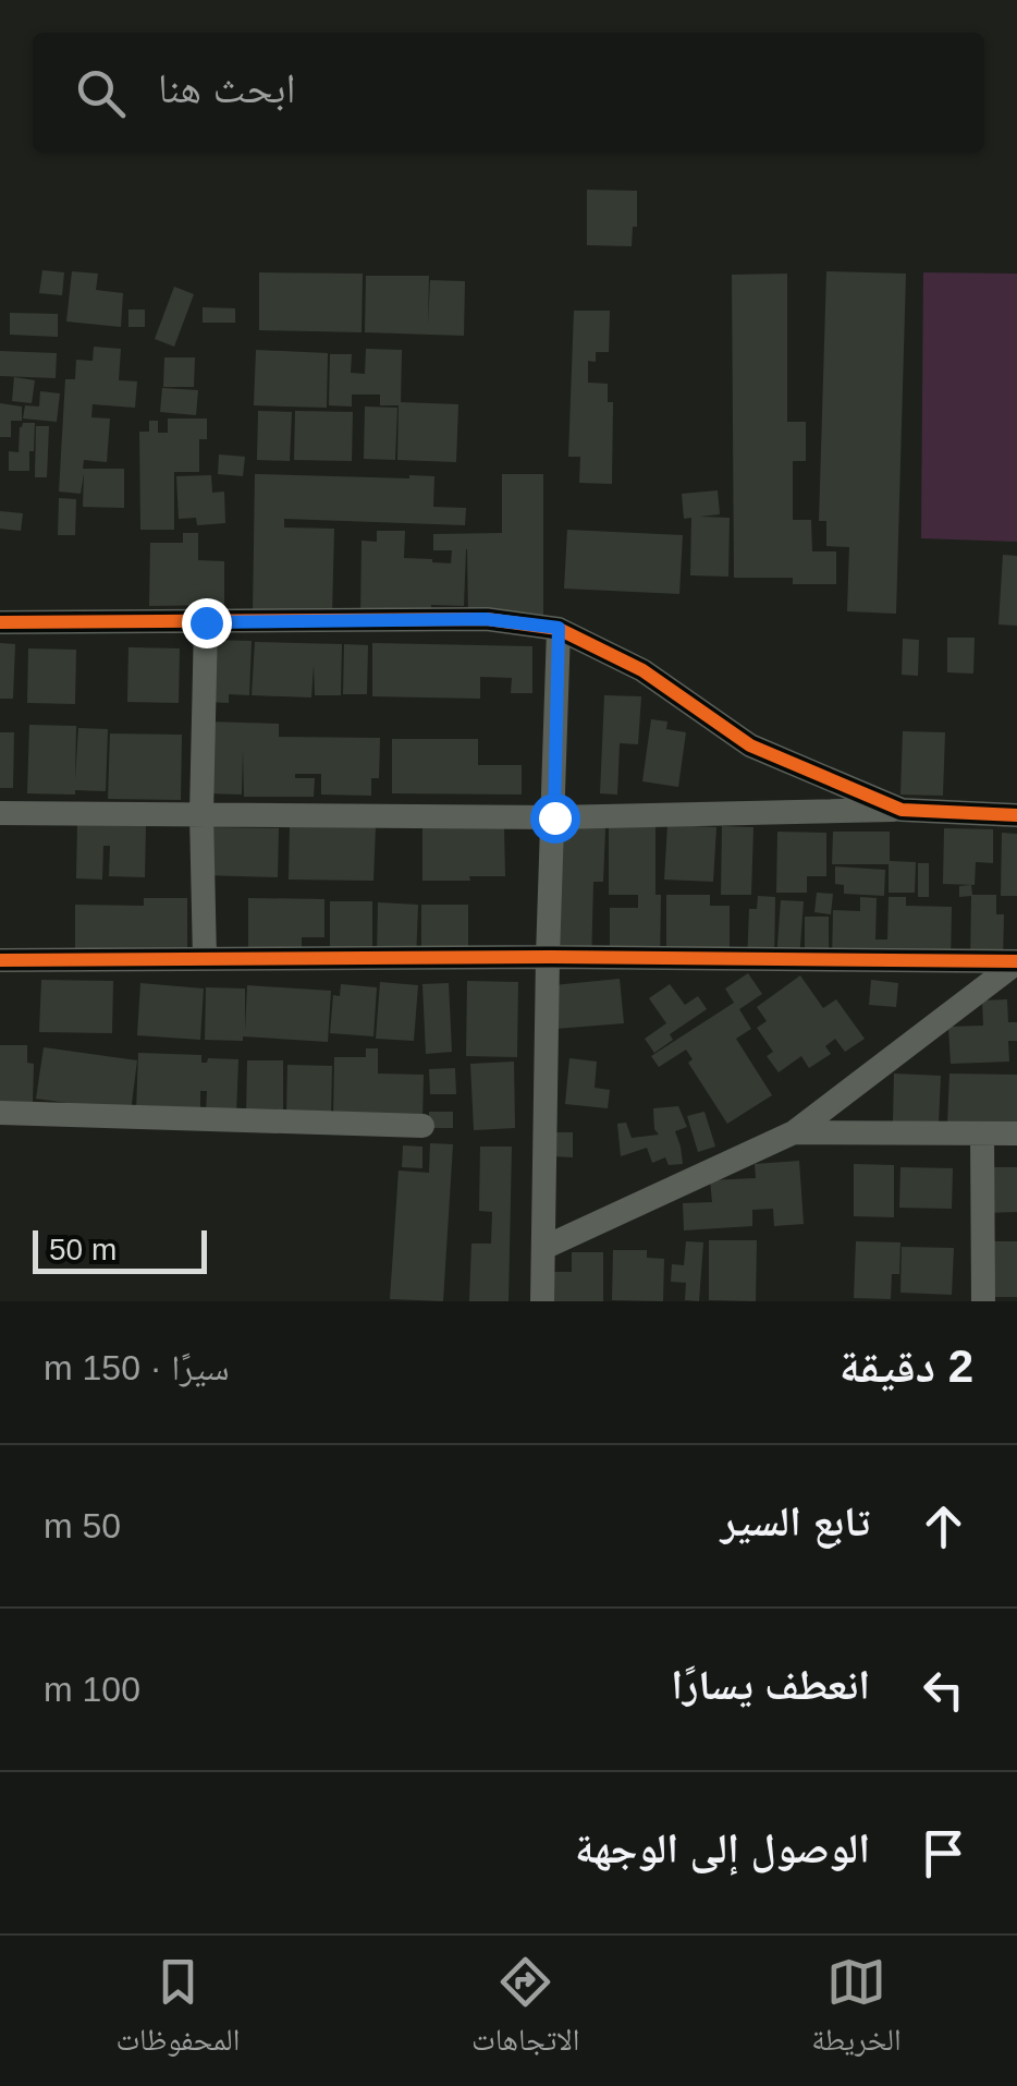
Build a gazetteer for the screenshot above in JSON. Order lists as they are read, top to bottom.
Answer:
{
  "scale_bar": "50 m",
  "page": {
    "search": "ابحث هنا",
    "scale": "50 m",
    "heading": ["2 دقيقة", "سيرًا · 150 m"],
    "list": [
      ["تابع السير", "50 m"],
      ["انعطف يسارًا", "100 m"],
      "الوصول إلى الوجهة"
    ],
    "nav": ["الخريطة", "الاتجاهات", "المحفوظات"]
  }
}
